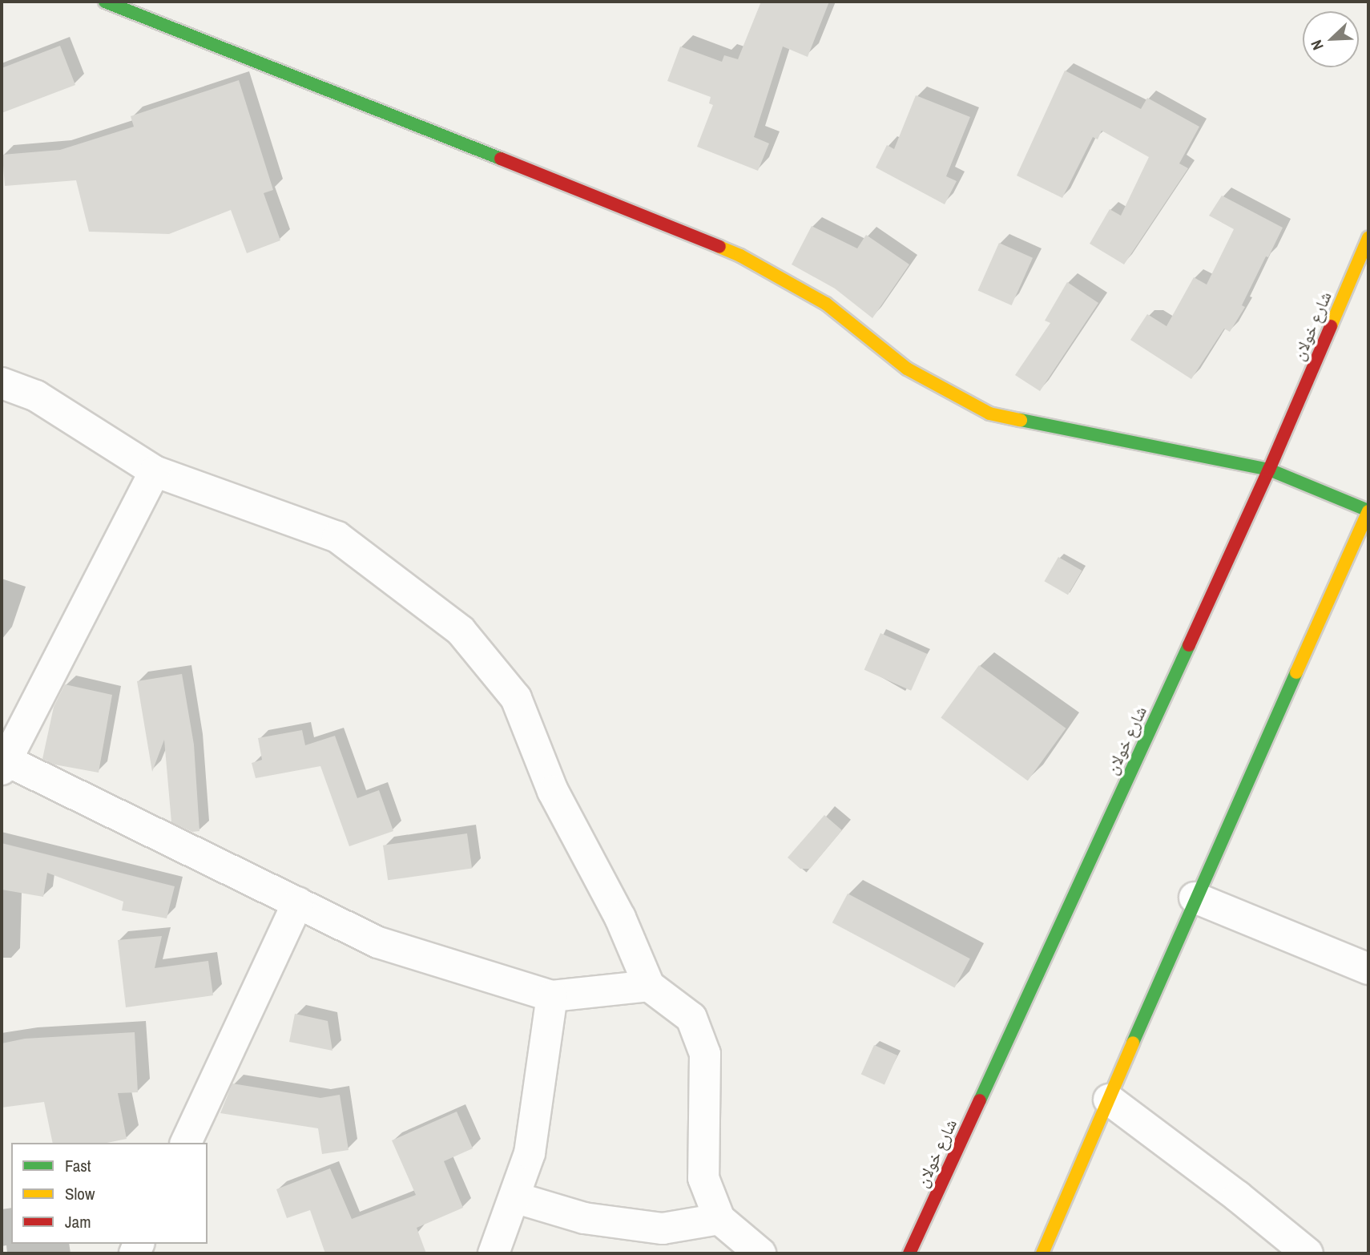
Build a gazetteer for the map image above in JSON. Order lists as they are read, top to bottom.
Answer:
{
  "streets": {
    "main road": ["شارع خولان"]
  },
  "legend": ["Fast", "Slow", "Jam"],
  "north": "bottom left"
}
